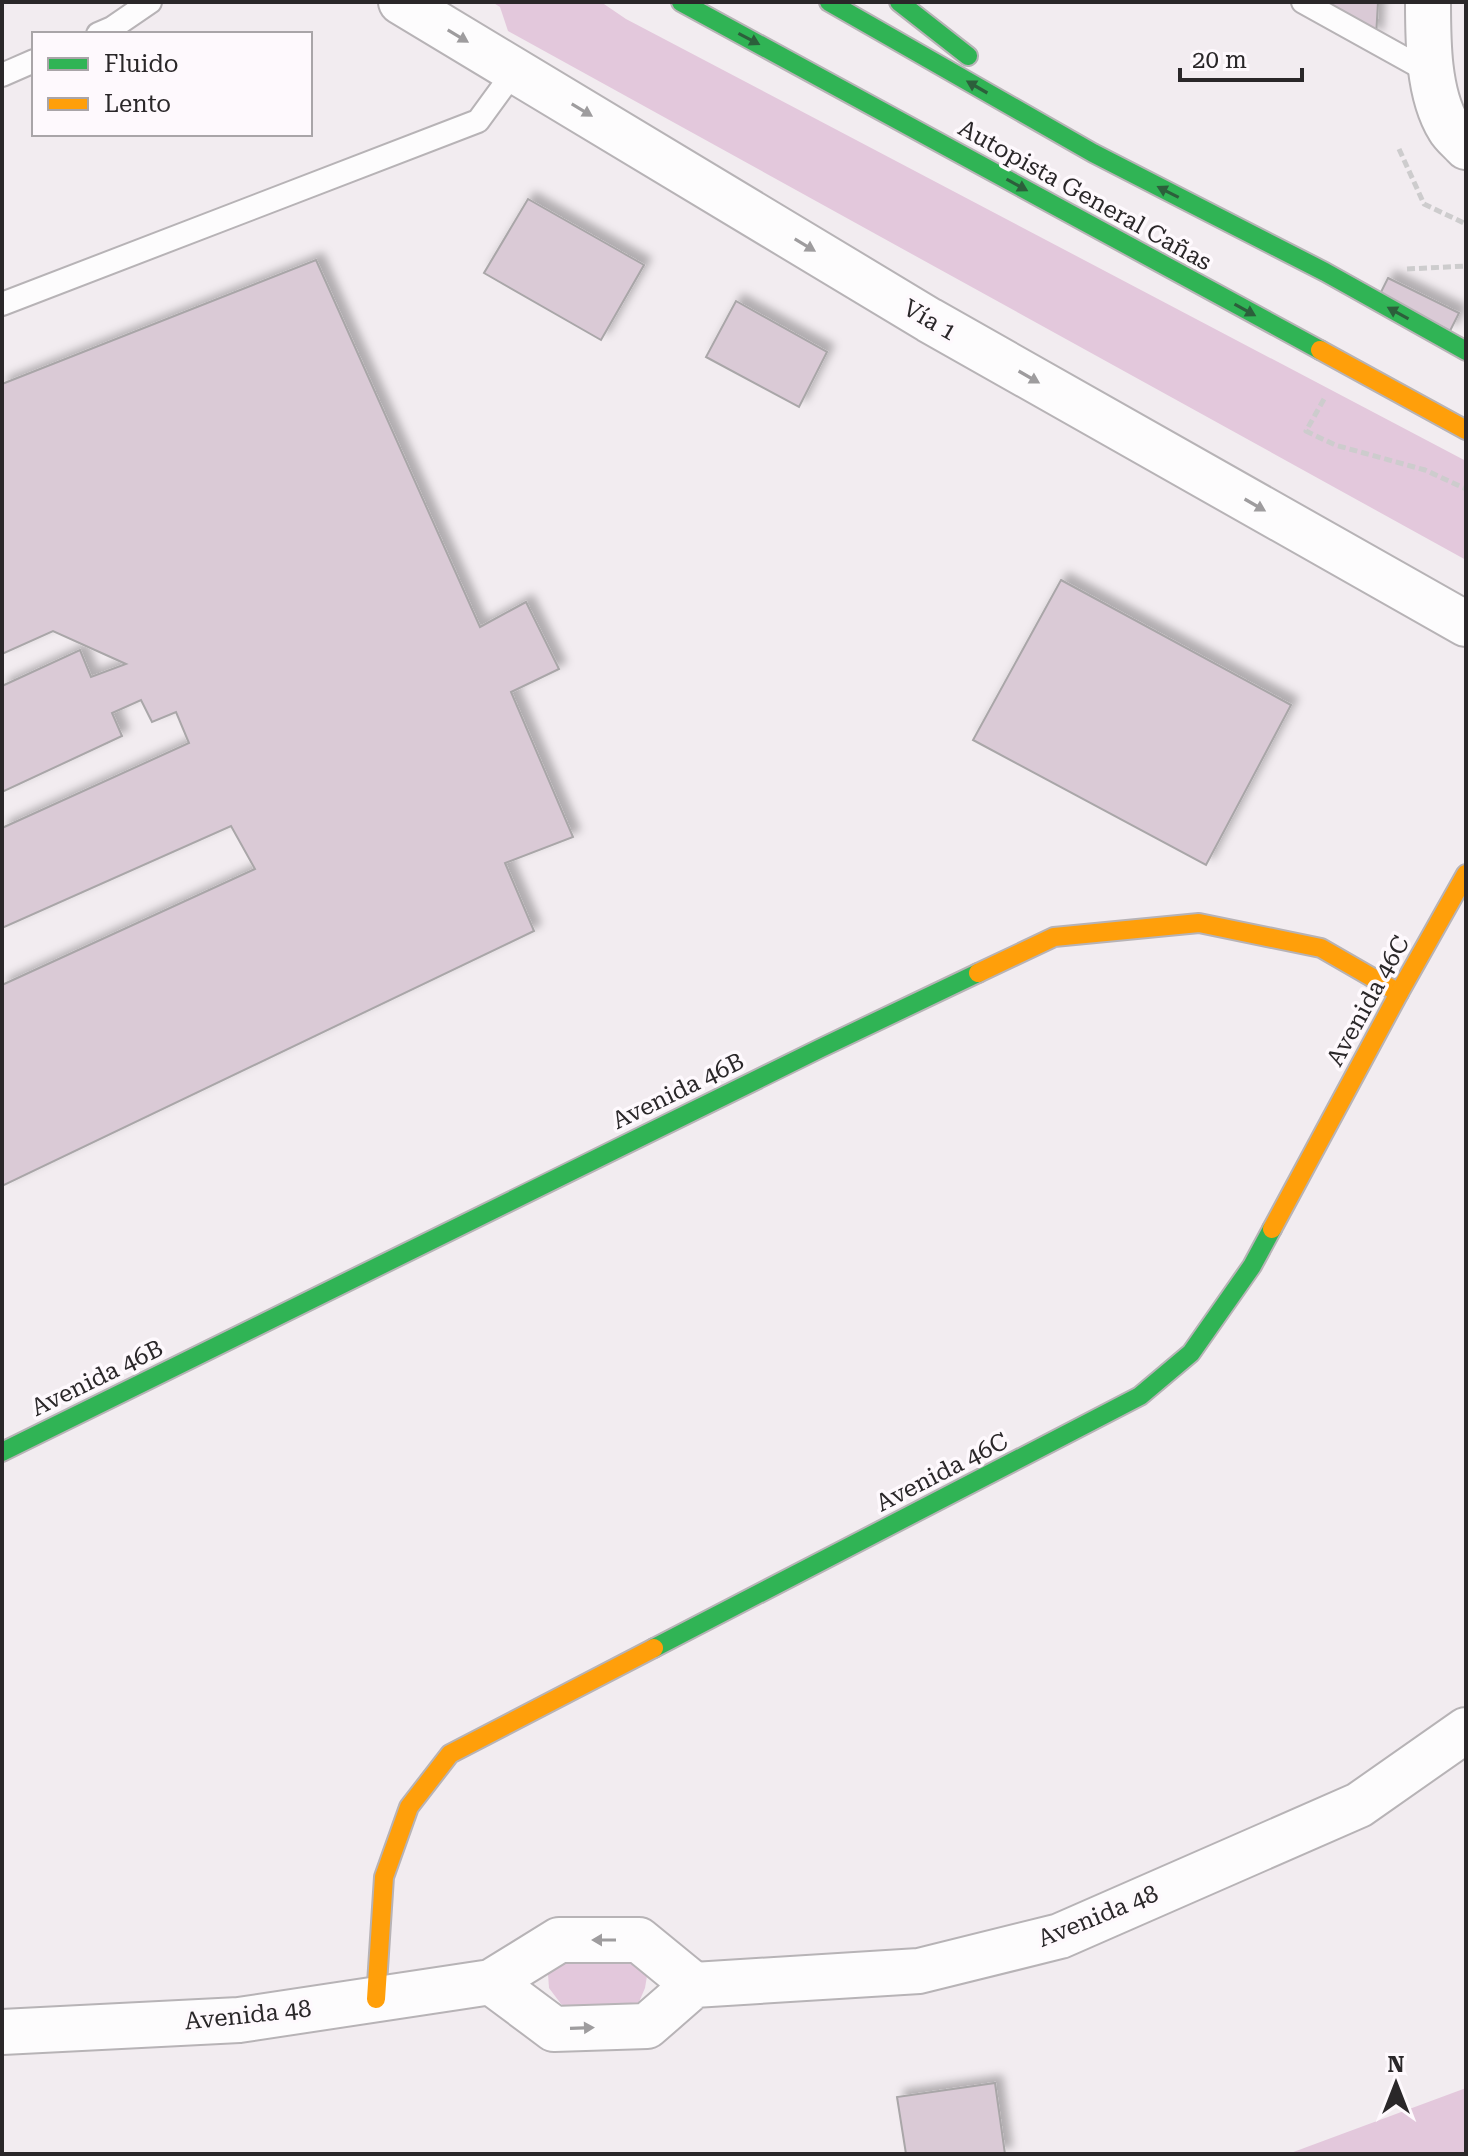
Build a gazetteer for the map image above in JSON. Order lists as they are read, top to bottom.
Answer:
{
  "streets": {
    "main road": ["Autopista General Cañas", "Avenida 46C", "Avenida 46B"],
    "street": ["Vía 1", "Avenida 48"]
  },
  "crossings": [
    ["Avenida 46C", "Avenida 46B"],
    ["Avenida 46C", "Avenida 48"]
  ],
  "one_way": ["Vía 1"],
  "legend": ["Fluido", "Lento"],
  "scale_bar": "20 m",
  "north": "top"
}
